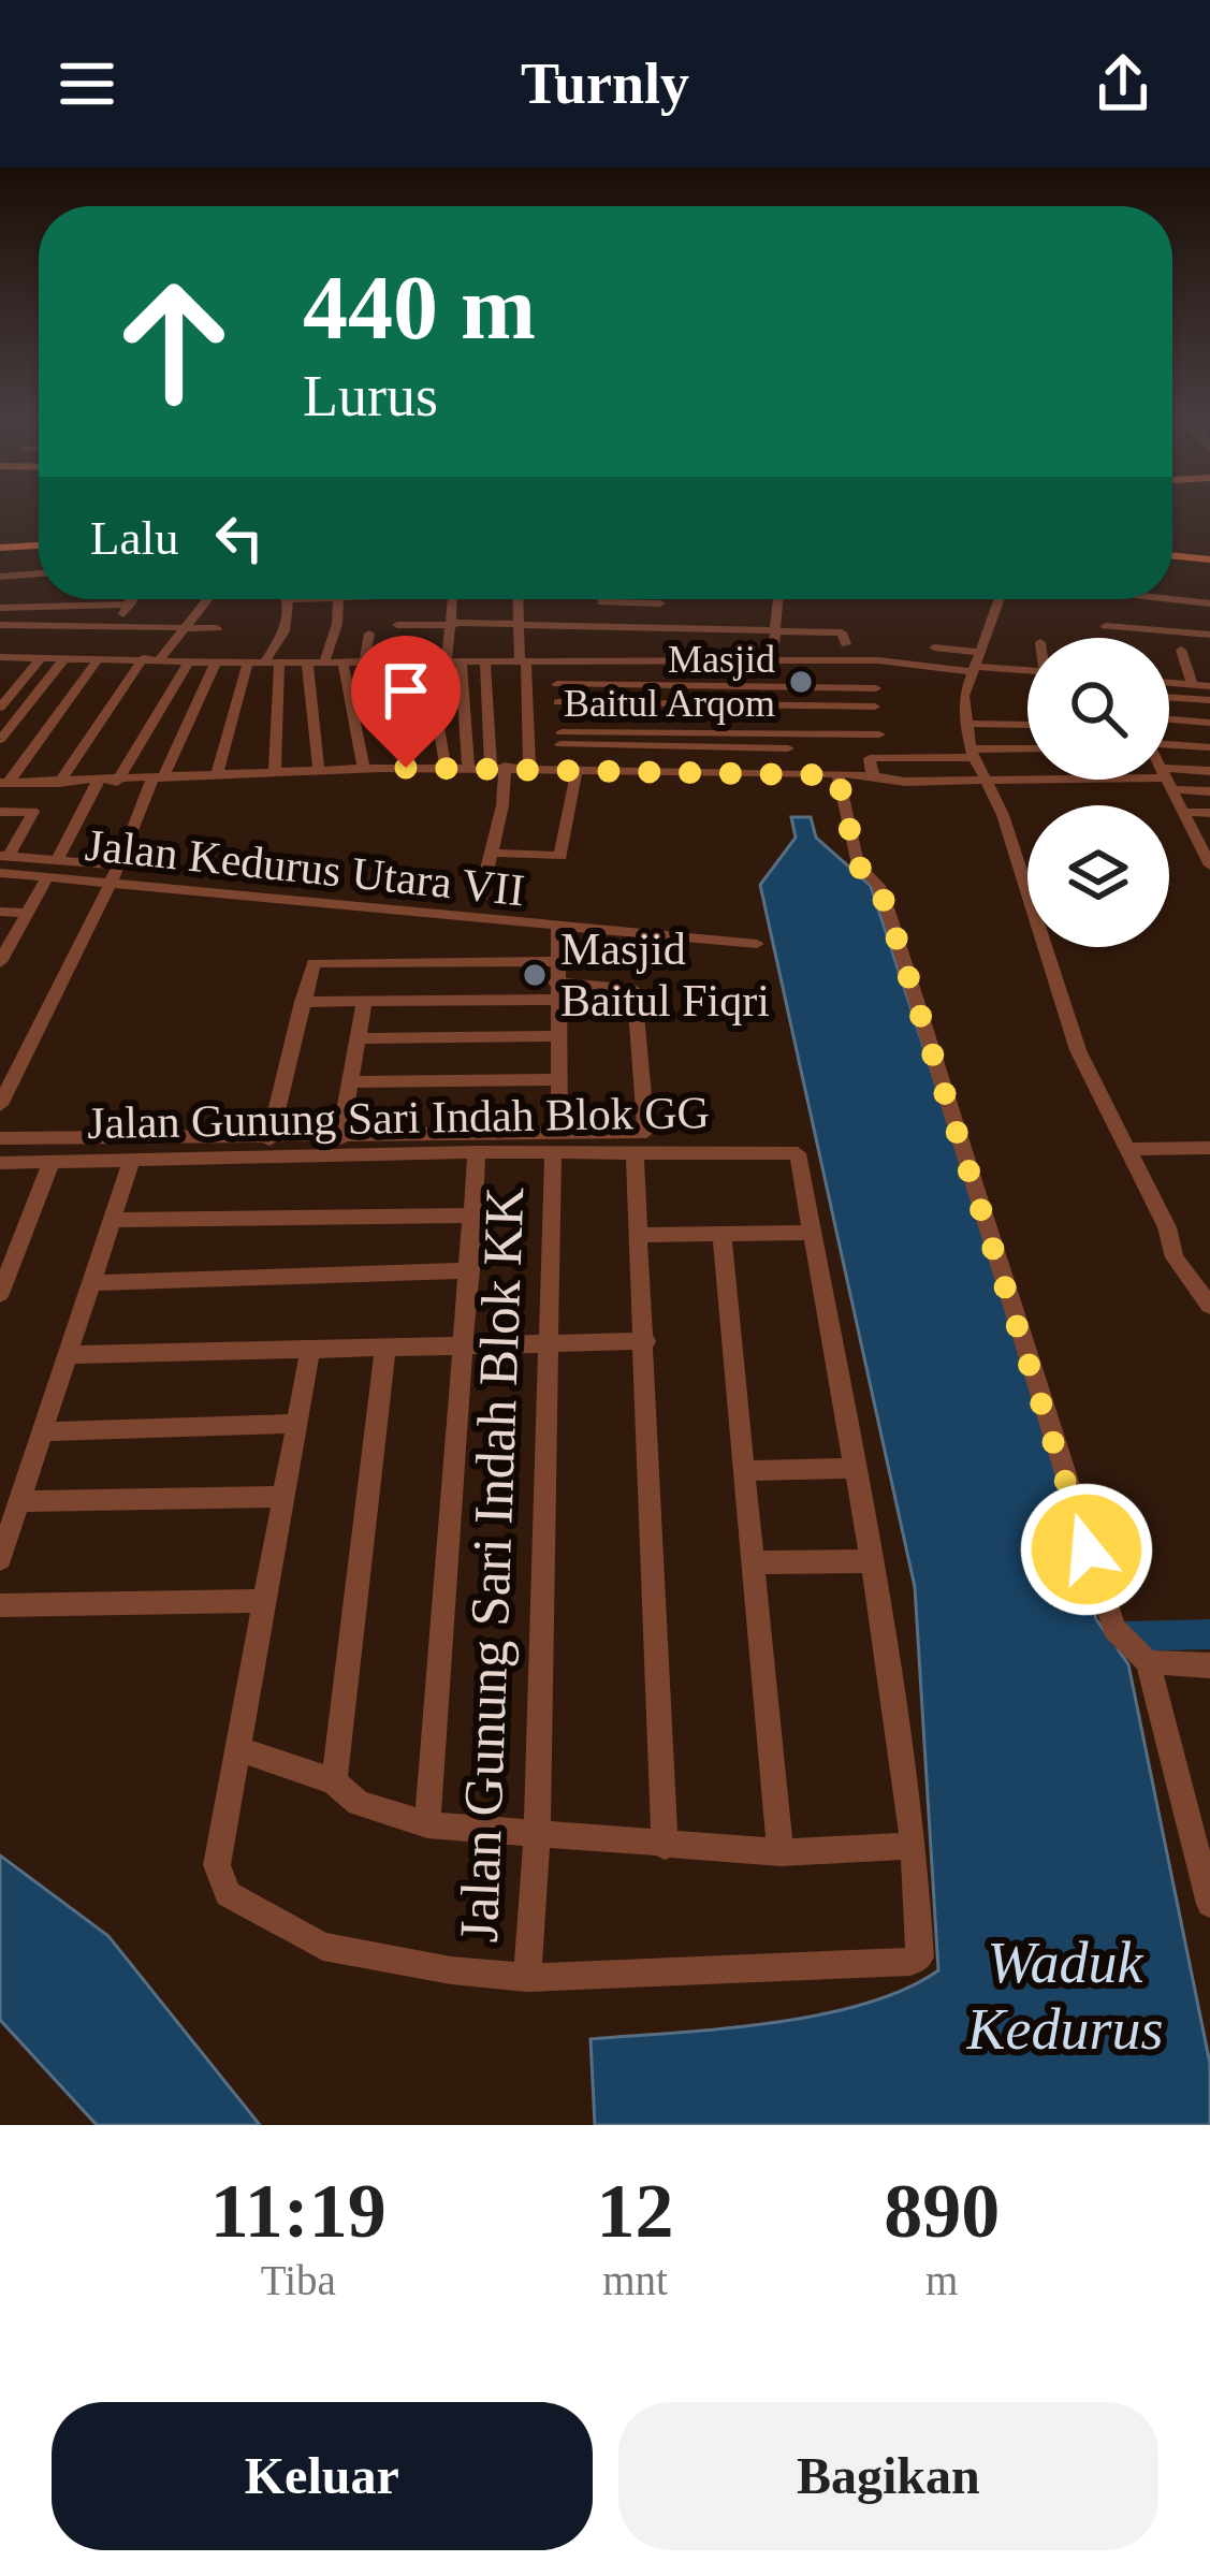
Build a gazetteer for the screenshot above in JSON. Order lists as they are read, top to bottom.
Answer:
{
  "streets": {
    "street": ["Jalan Kedurus Utara VII", "Jalan Gunung Sari Indah Blok GG", "Jalan Gunung Sari Indah Blok KK"]
  },
  "crossings": [
    ["Jalan Kedurus Utara VII", "Jalan Gunung Sari Indah Blok KK"],
    ["Jalan Gunung Sari Indah Blok GG", "Jalan Gunung Sari Indah Blok KK"]
  ],
  "water": ["Waduk Kedurus"],
  "places": ["Masjid Baitul Arqom", "Masjid Baitul Fiqri"],
  "page": {
    "header": "Turnly",
    "turn": ["440 m", "Lurus"],
    "then": "Lalu",
    "eta": [
      "11:19",
      "Tiba",
      "12",
      "mnt",
      "890",
      "m"
    ],
    "buttons": ["Keluar", "Bagikan"]
  }
}
